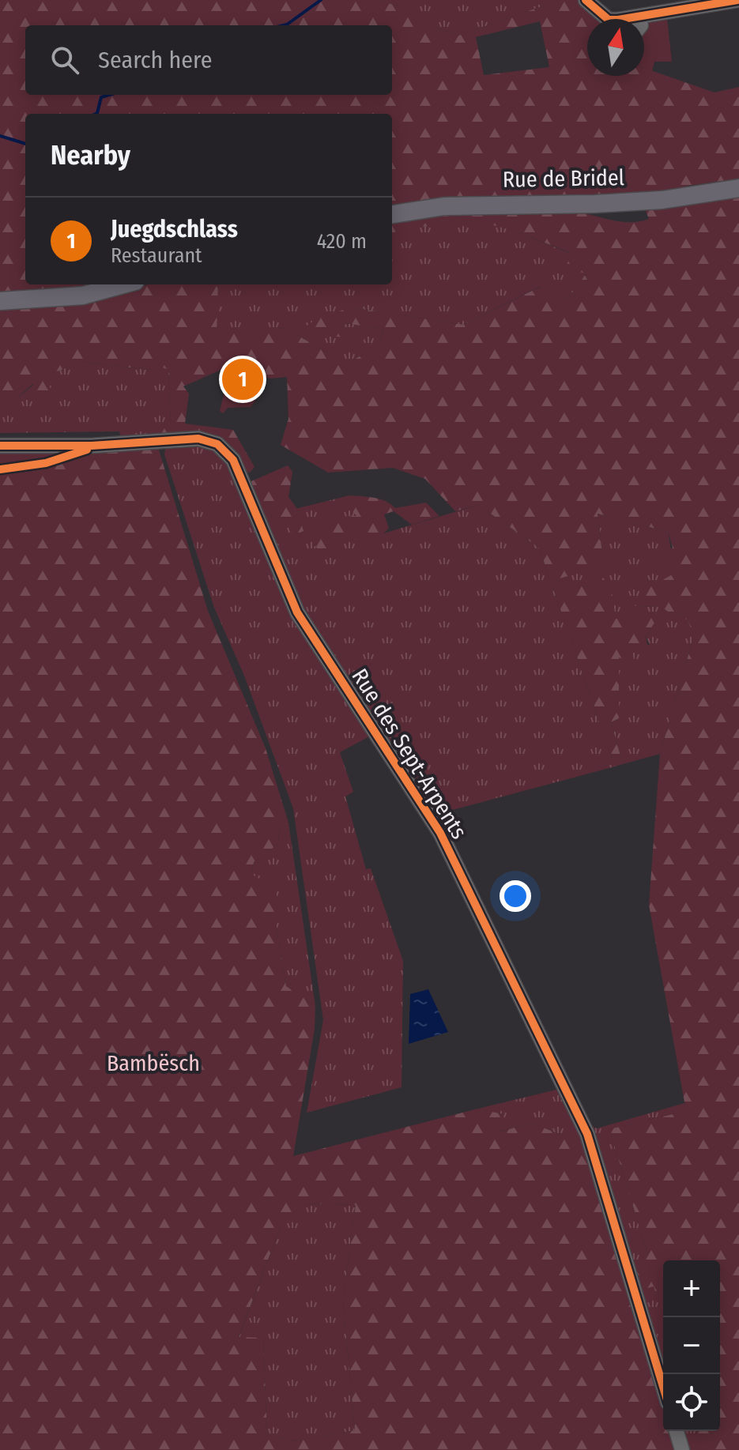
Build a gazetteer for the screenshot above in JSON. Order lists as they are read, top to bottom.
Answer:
{
  "streets": {
    "main road": ["Rue de Bridel"],
    "street": ["Rue des Sept-Arpents"]
  },
  "parks": ["Bambësch"],
  "north": "top",
  "page": {
    "search": "Search here",
    "heading": "Nearby",
    "list": [
      {
        "mark": "1",
        "name": "Juegdschlass",
        "note": "Restaurant",
        "value": "420 m"
      }
    ],
    "pins": "1",
    "map_buttons": ["+", "−"]
  }
}
